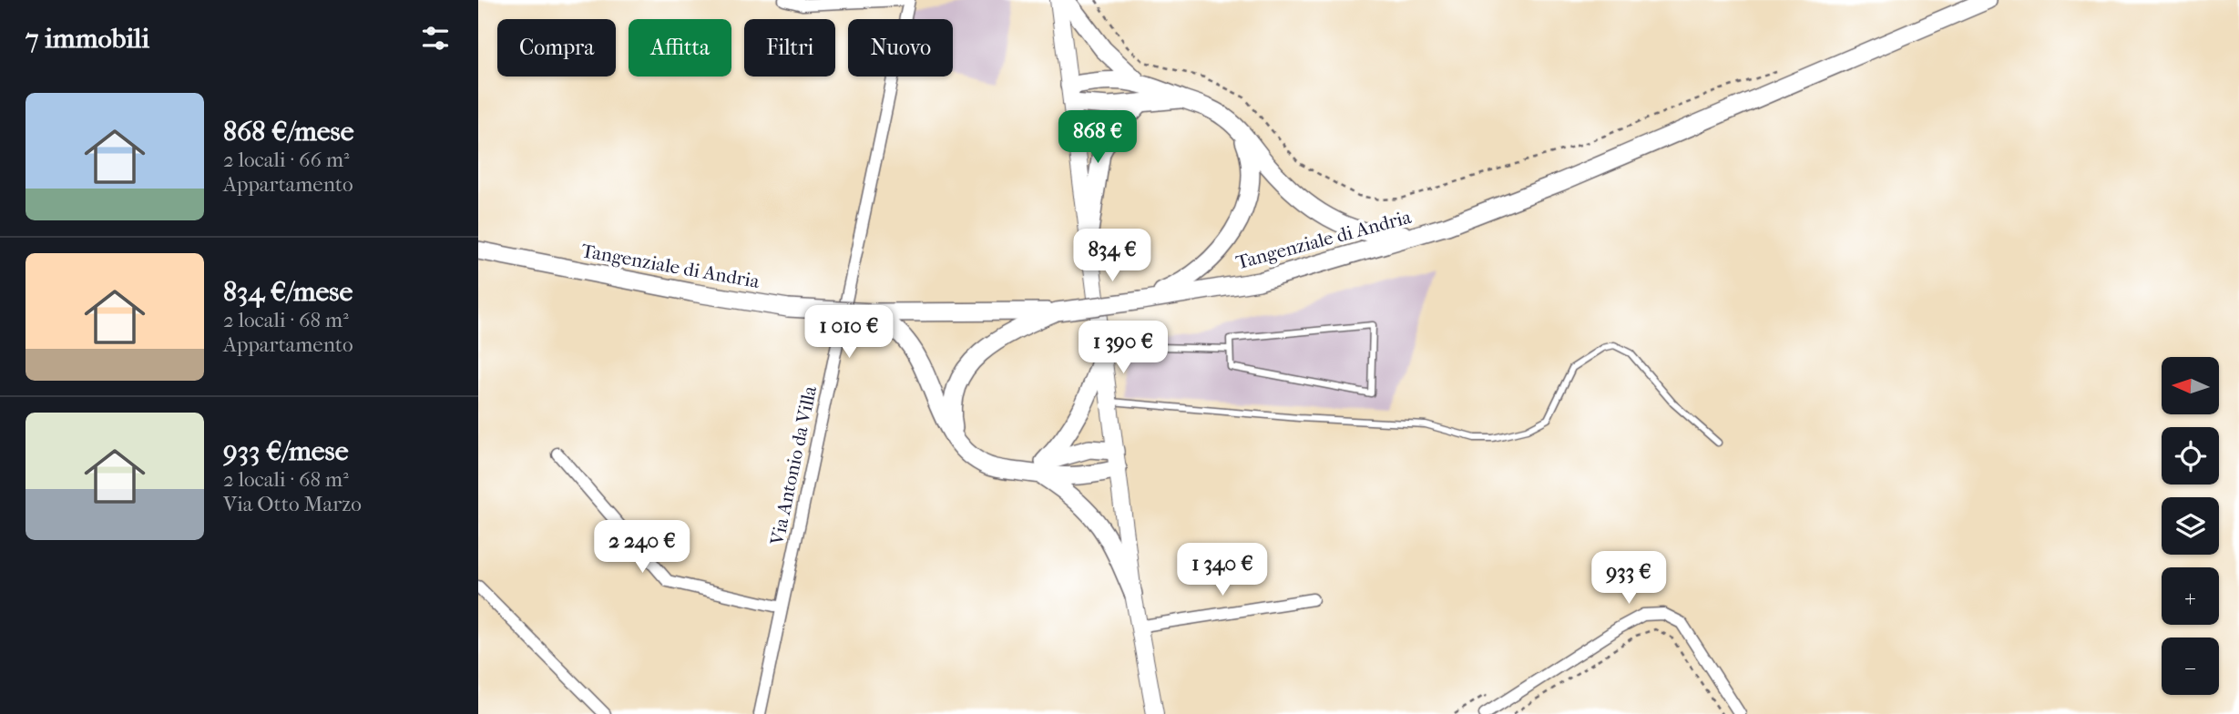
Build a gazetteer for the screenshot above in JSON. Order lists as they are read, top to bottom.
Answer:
{
  "streets": {
    "main road": ["Tangenziale di Andria"],
    "street": ["Via Antonio da Villa"]
  },
  "north": "left",
  "page": {
    "heading": "7 immobili",
    "chip": [
      "Compra",
      "Affitta",
      "Filtri",
      "Nuovo"
    ],
    "list": [
      {
        "name": "868 €/mese",
        "note": "2 locali · 66 m² · Appartamento"
      },
      {
        "name": "834 €/mese",
        "note": "2 locali · 68 m² · Appartamento"
      },
      {
        "name": "933 €/mese",
        "note": "2 locali · 68 m² · Via Otto Marzo"
      }
    ],
    "price": [
      "868 €",
      "834 €",
      "1 010 €",
      "1 390 €",
      "2 240 €",
      "1 340 €",
      "933 €"
    ],
    "map_buttons": ["+", "−"]
  }
}
